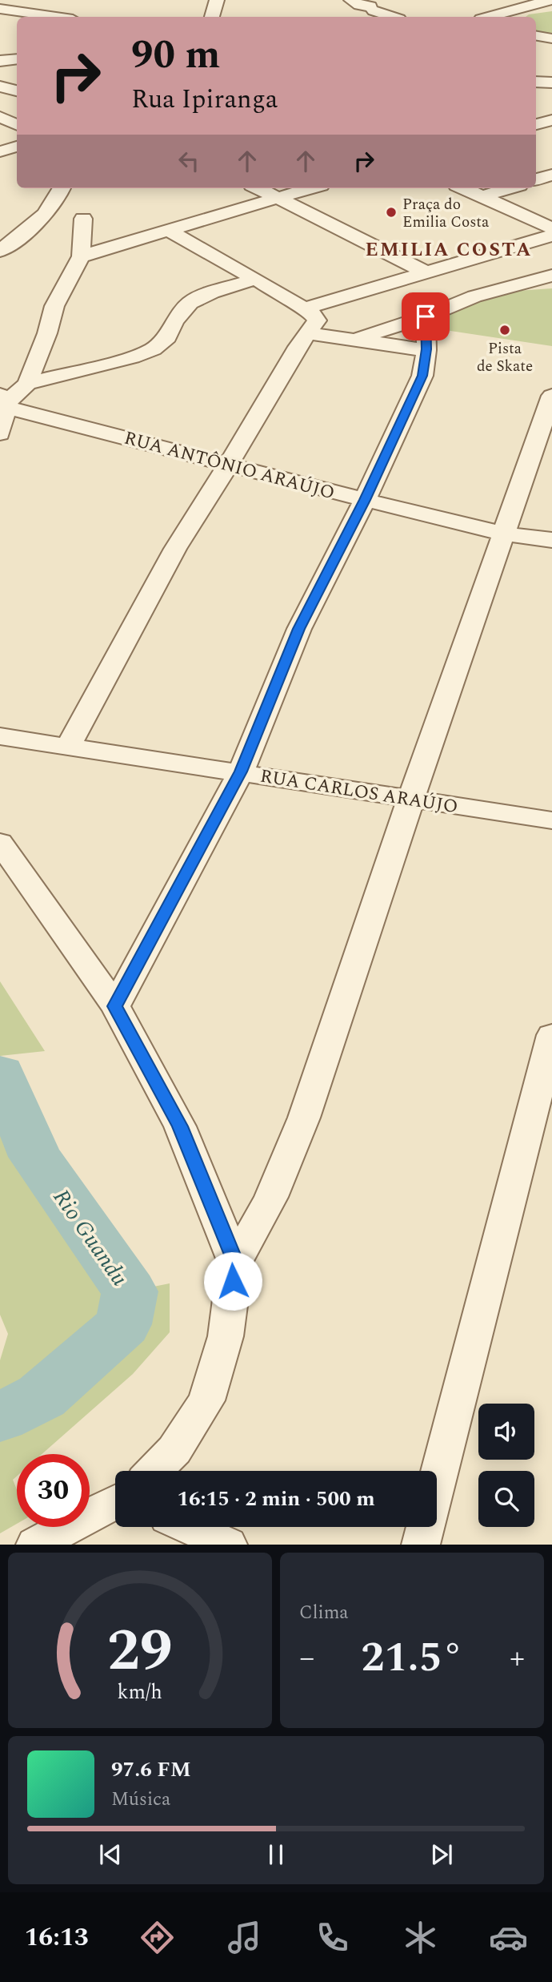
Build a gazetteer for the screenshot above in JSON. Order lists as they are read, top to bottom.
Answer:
{
  "streets": {
    "street": ["RUA ANTÔNIO ARAÚJO", "RUA CARLOS ARAÚJO"]
  },
  "districts": ["EMILIA COSTA"],
  "water": ["Rio Guandu"],
  "places": ["Praça do Emilia Costa", "Pista de Skate"],
  "page": {
    "turn": ["90 m", "Rua Ipiranga"],
    "limit": "30",
    "trip": "16:15 · 2 min · 500 m",
    "tile": "Clima",
    "heat": ["−", "21.5°", "+"],
    "song": ["97.6 FM", "Música"],
    "tabs": "16:13",
    "gauge": ["29", "km/h"]
  }
}
